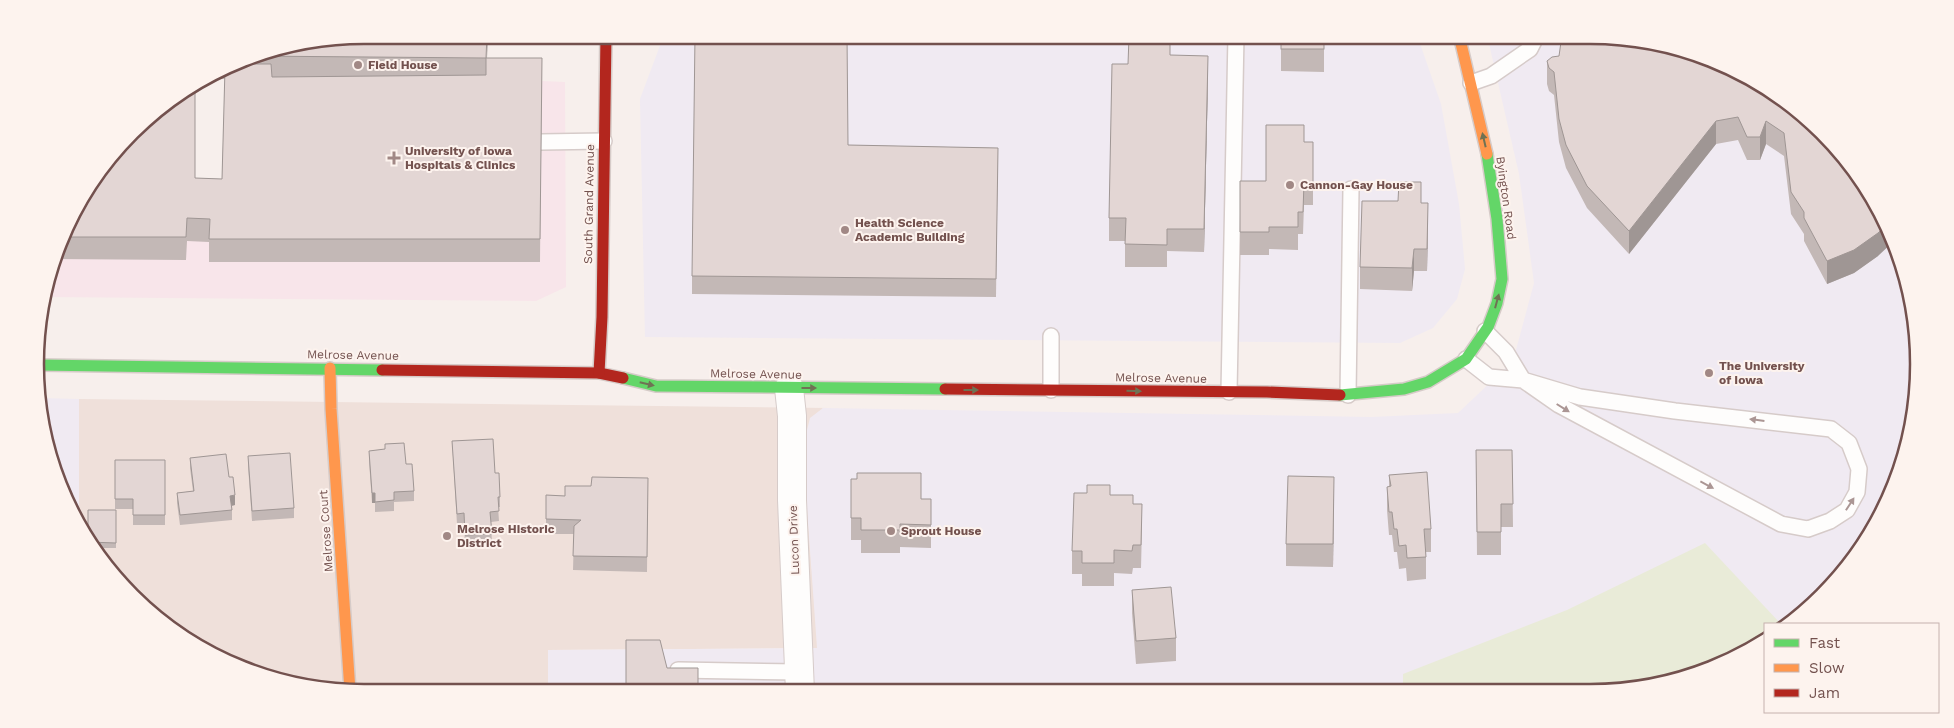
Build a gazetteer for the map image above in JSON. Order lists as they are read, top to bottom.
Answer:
{
  "streets": {
    "main road": [
      "Byington Road",
      "South Grand Avenue",
      "Melrose Avenue",
      "Melrose Court"
    ],
    "street": ["Lucon Drive"]
  },
  "crossings": [
    ["Byington Road", "Melrose Avenue"],
    ["South Grand Avenue", "Melrose Avenue"],
    ["Melrose Avenue", "Melrose Court"],
    ["Melrose Avenue", "Lucon Drive"]
  ],
  "one_way": ["Byington Road", "Melrose Avenue"],
  "places": {
    "other": [
      "Field House",
      "Cannon-Gay House",
      "Health Science Academic Building",
      "The University of Iowa",
      "Sprout House",
      "Melrose Historic District"
    ],
    "health": ["University of Iowa Hospitals & Clinics"]
  },
  "legend": ["Fast", "Slow", "Jam"]
}
